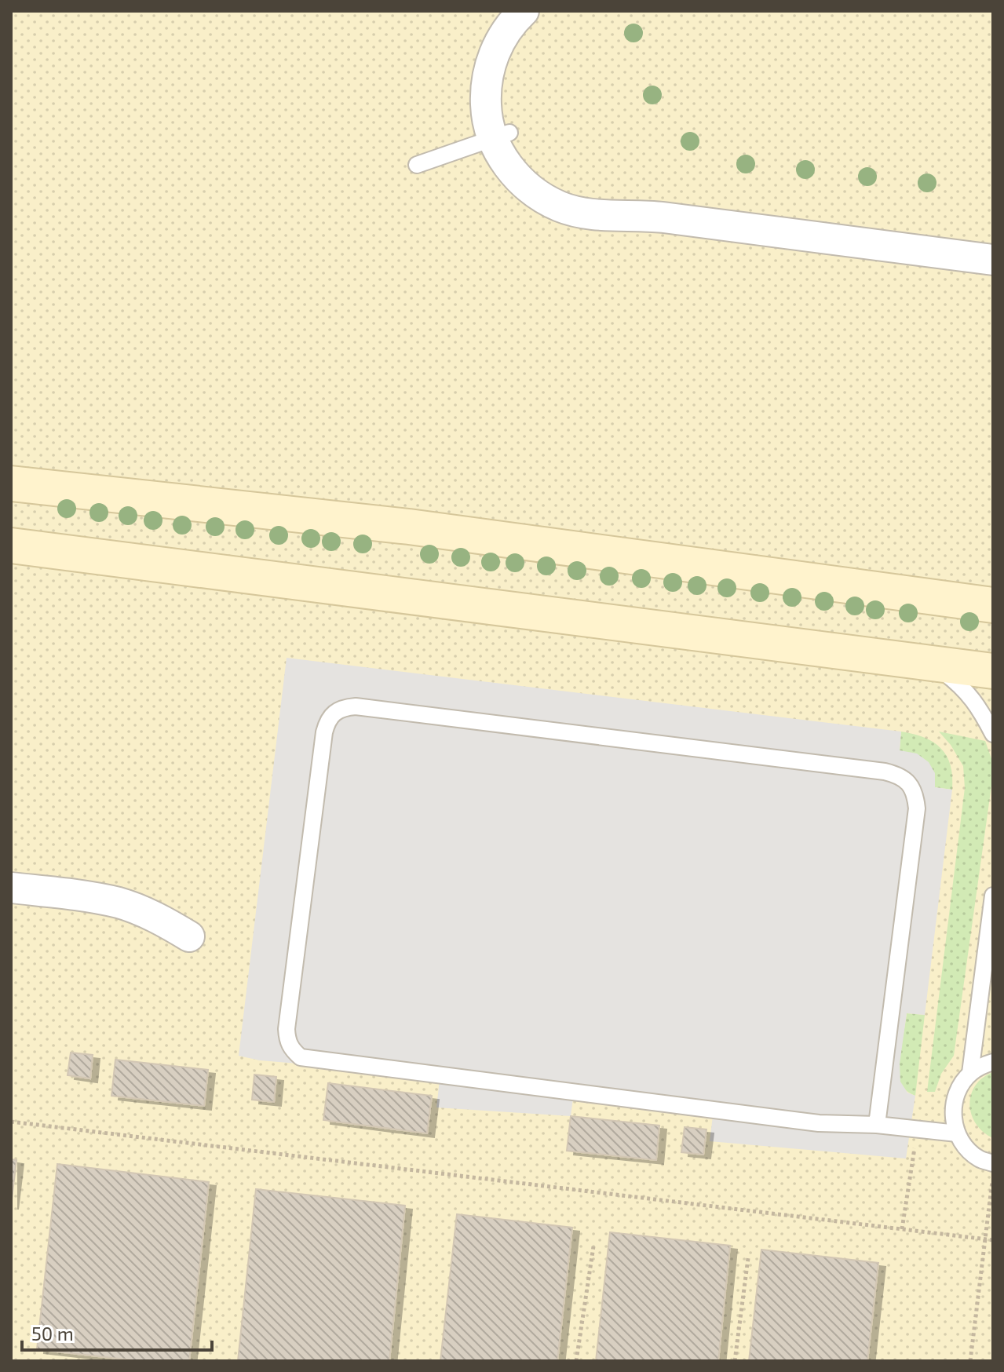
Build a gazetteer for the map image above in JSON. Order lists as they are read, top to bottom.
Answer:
{
  "scale_bar": "50 m"
}
